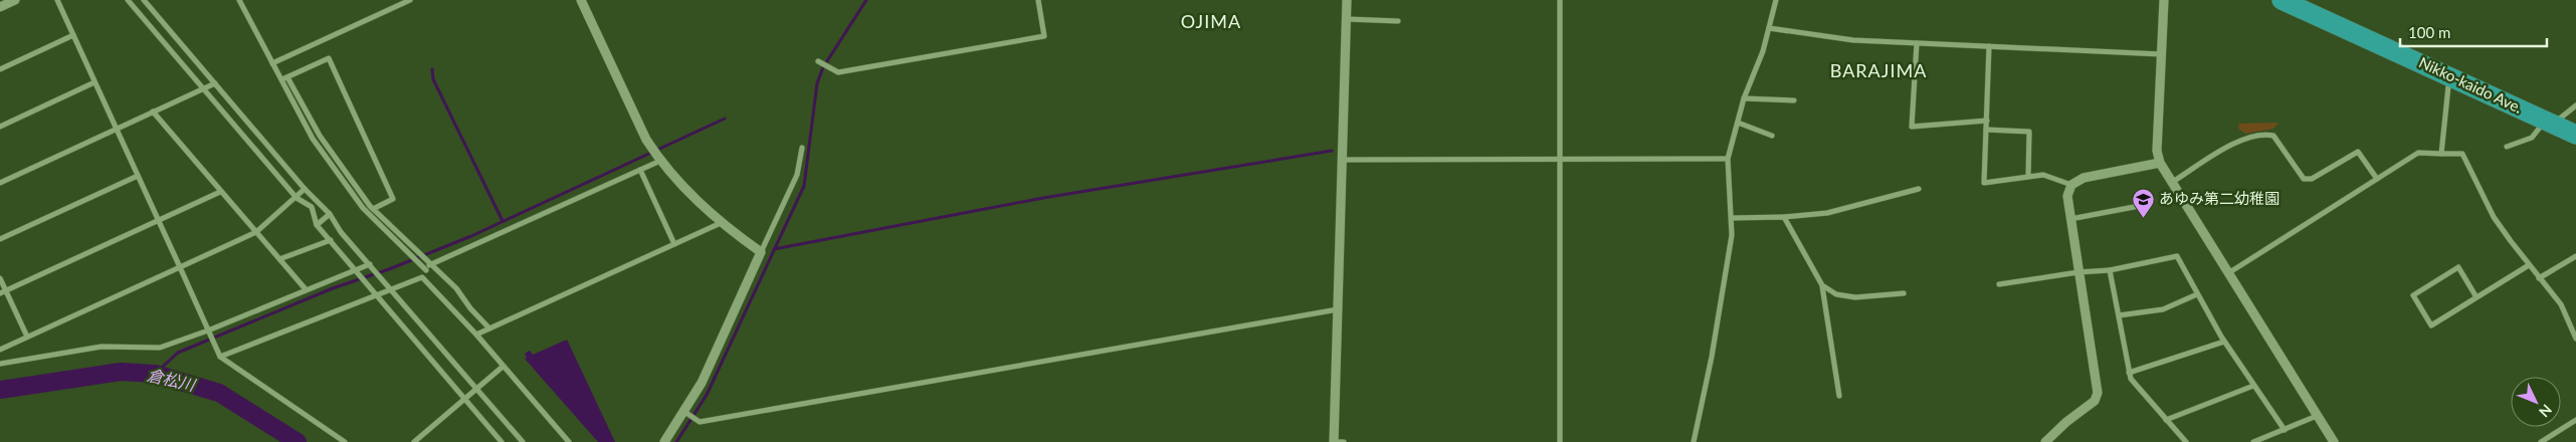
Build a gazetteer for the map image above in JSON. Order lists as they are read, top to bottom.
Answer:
{
  "streets": {
    "highway": ["Nikko-kaido Ave."]
  },
  "districts": ["OJIMA", "BARAJIMA"],
  "water": ["倉松川"],
  "places": {
    "school or university": ["あゆみ第二幼稚園"]
  },
  "scale_bar": "100 m",
  "north": "bottom right"
}
